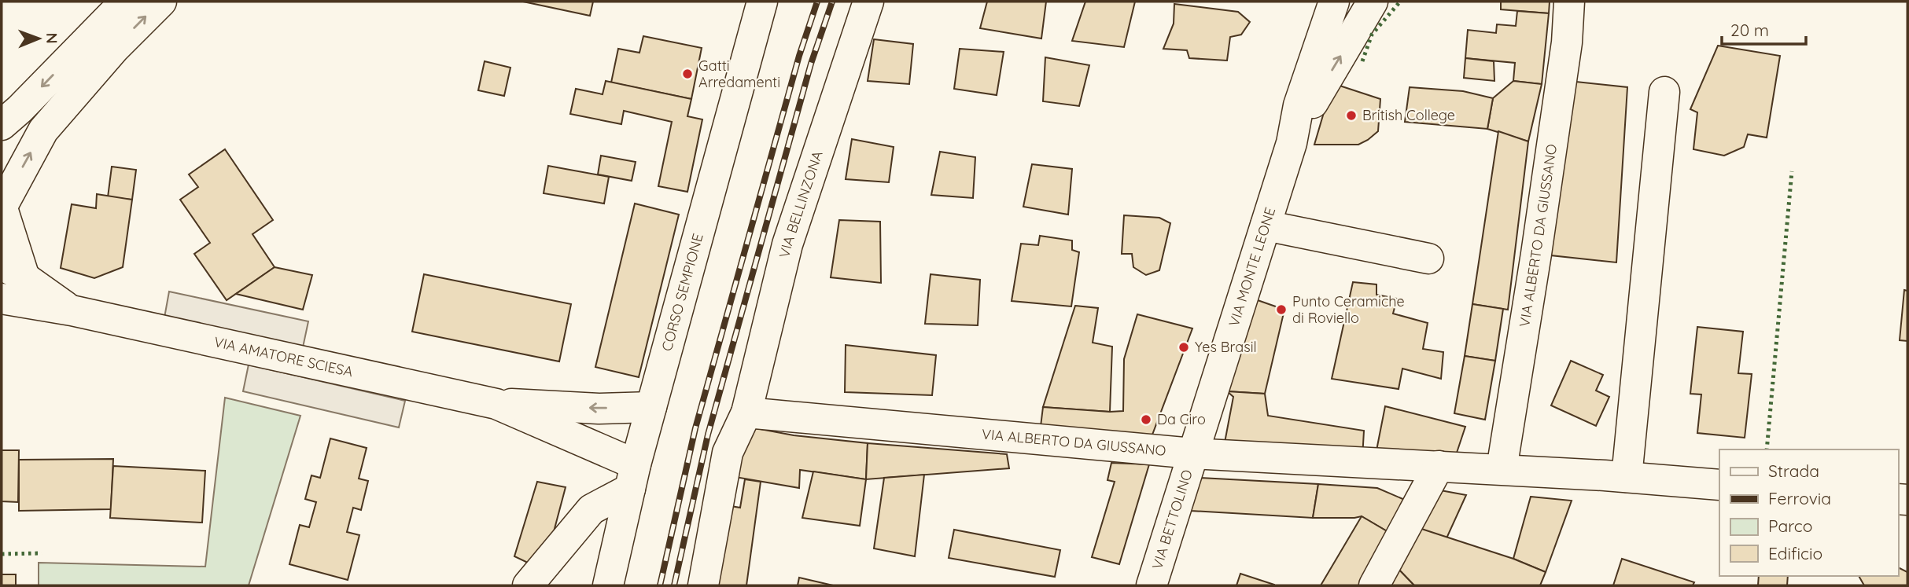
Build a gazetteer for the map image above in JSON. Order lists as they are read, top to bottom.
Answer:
{
  "streets": {
    "street": [
      "VIA BELLINZONA",
      "VIA ALBERTO DA GIUSSANO",
      "VIA MONTE LEONE",
      "CORSO SEMPIONE",
      "VIA AMATORE SCIESA",
      "VIA BETTOLINO"
    ]
  },
  "crossings": [
    ["VIA BELLINZONA", "VIA ALBERTO DA GIUSSANO"],
    ["VIA ALBERTO DA GIUSSANO", "VIA MONTE LEONE"],
    ["VIA ALBERTO DA GIUSSANO", "VIA BETTOLINO"],
    ["VIA MONTE LEONE", "VIA BETTOLINO"],
    ["CORSO SEMPIONE", "VIA AMATORE SCIESA"]
  ],
  "places": [
    "Gatti Arredamenti",
    "British College",
    "Punto Ceramiche di Roviello",
    "Yes Brasil",
    "Da Ciro"
  ],
  "legend": [
    "Strada",
    "Ferrovia",
    "Parco",
    "Edificio"
  ],
  "scale_bar": "20 m",
  "north": "right"
}
